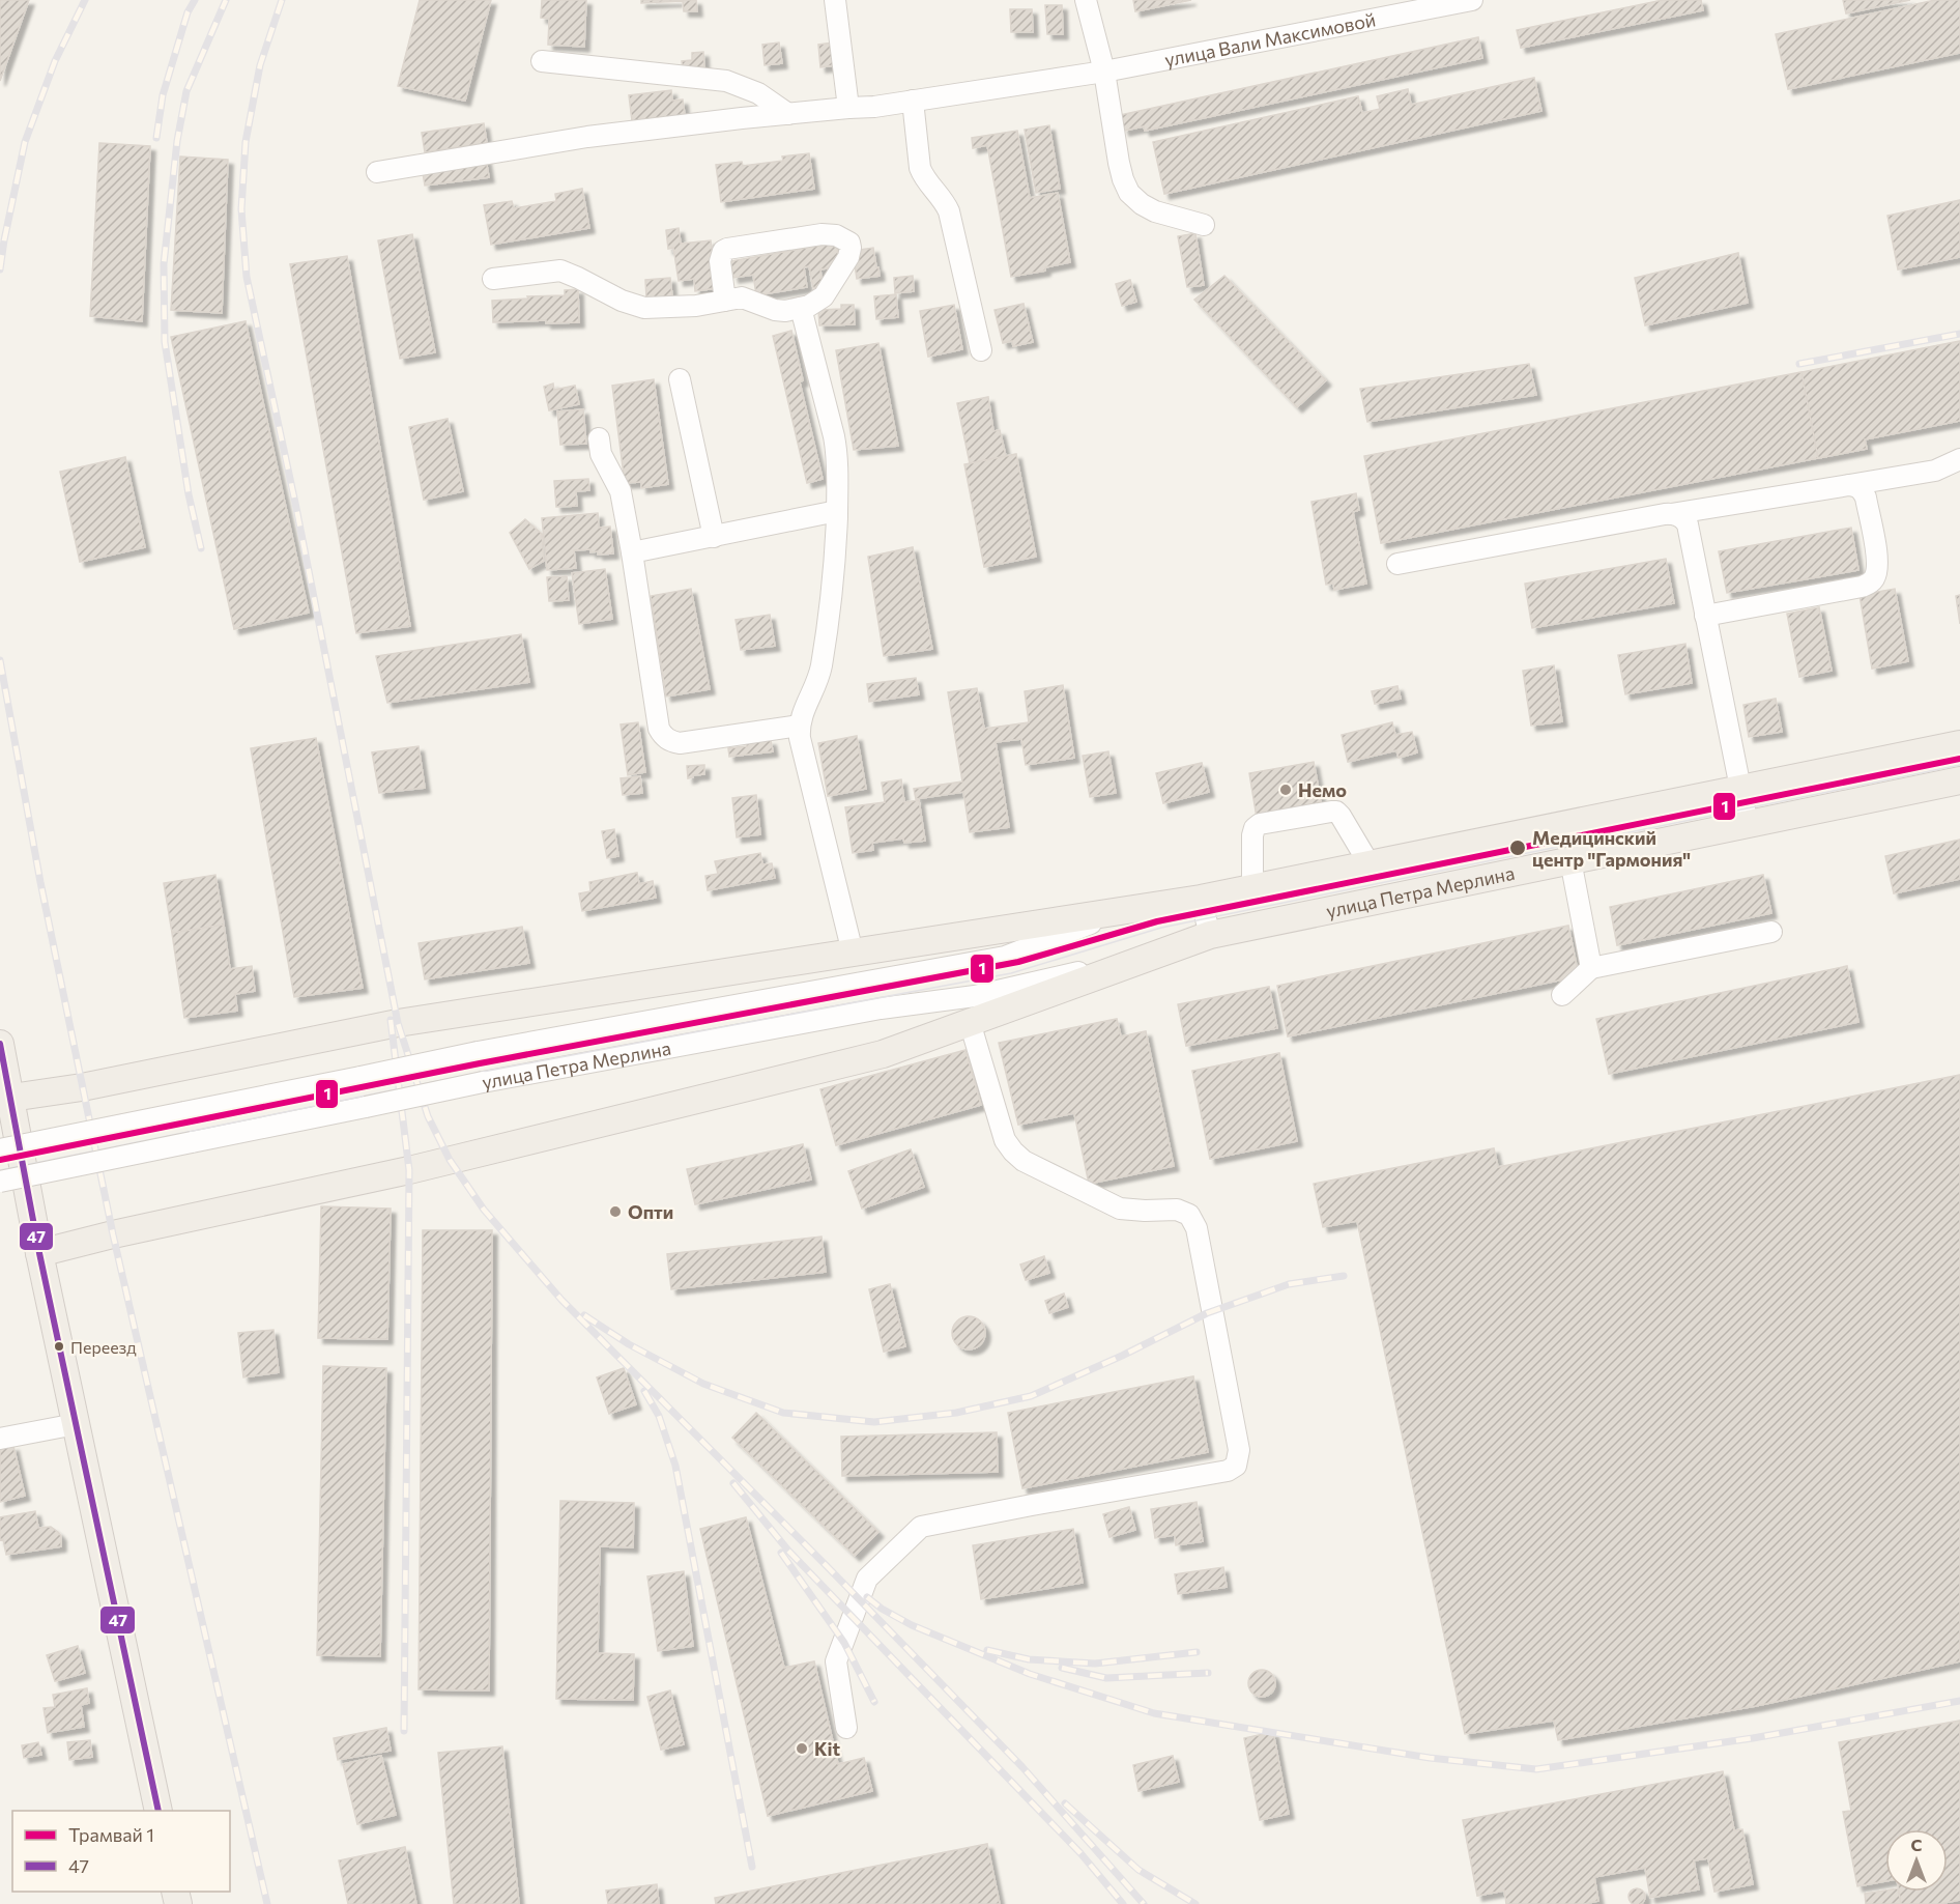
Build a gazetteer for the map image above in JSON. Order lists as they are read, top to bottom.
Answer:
{
  "streets": {
    "main road": ["улица Петра Мерлина"],
    "street": ["улица Вали Максимовой"]
  },
  "places": [
    "Немо",
    "Медицинский центр \"Гармония\"",
    "Опти",
    "Переезд",
    "Kit"
  ],
  "lines": ["tram line 1", "transit line 47"],
  "legend": ["Трамвай 1", "47"],
  "north": "top"
}
